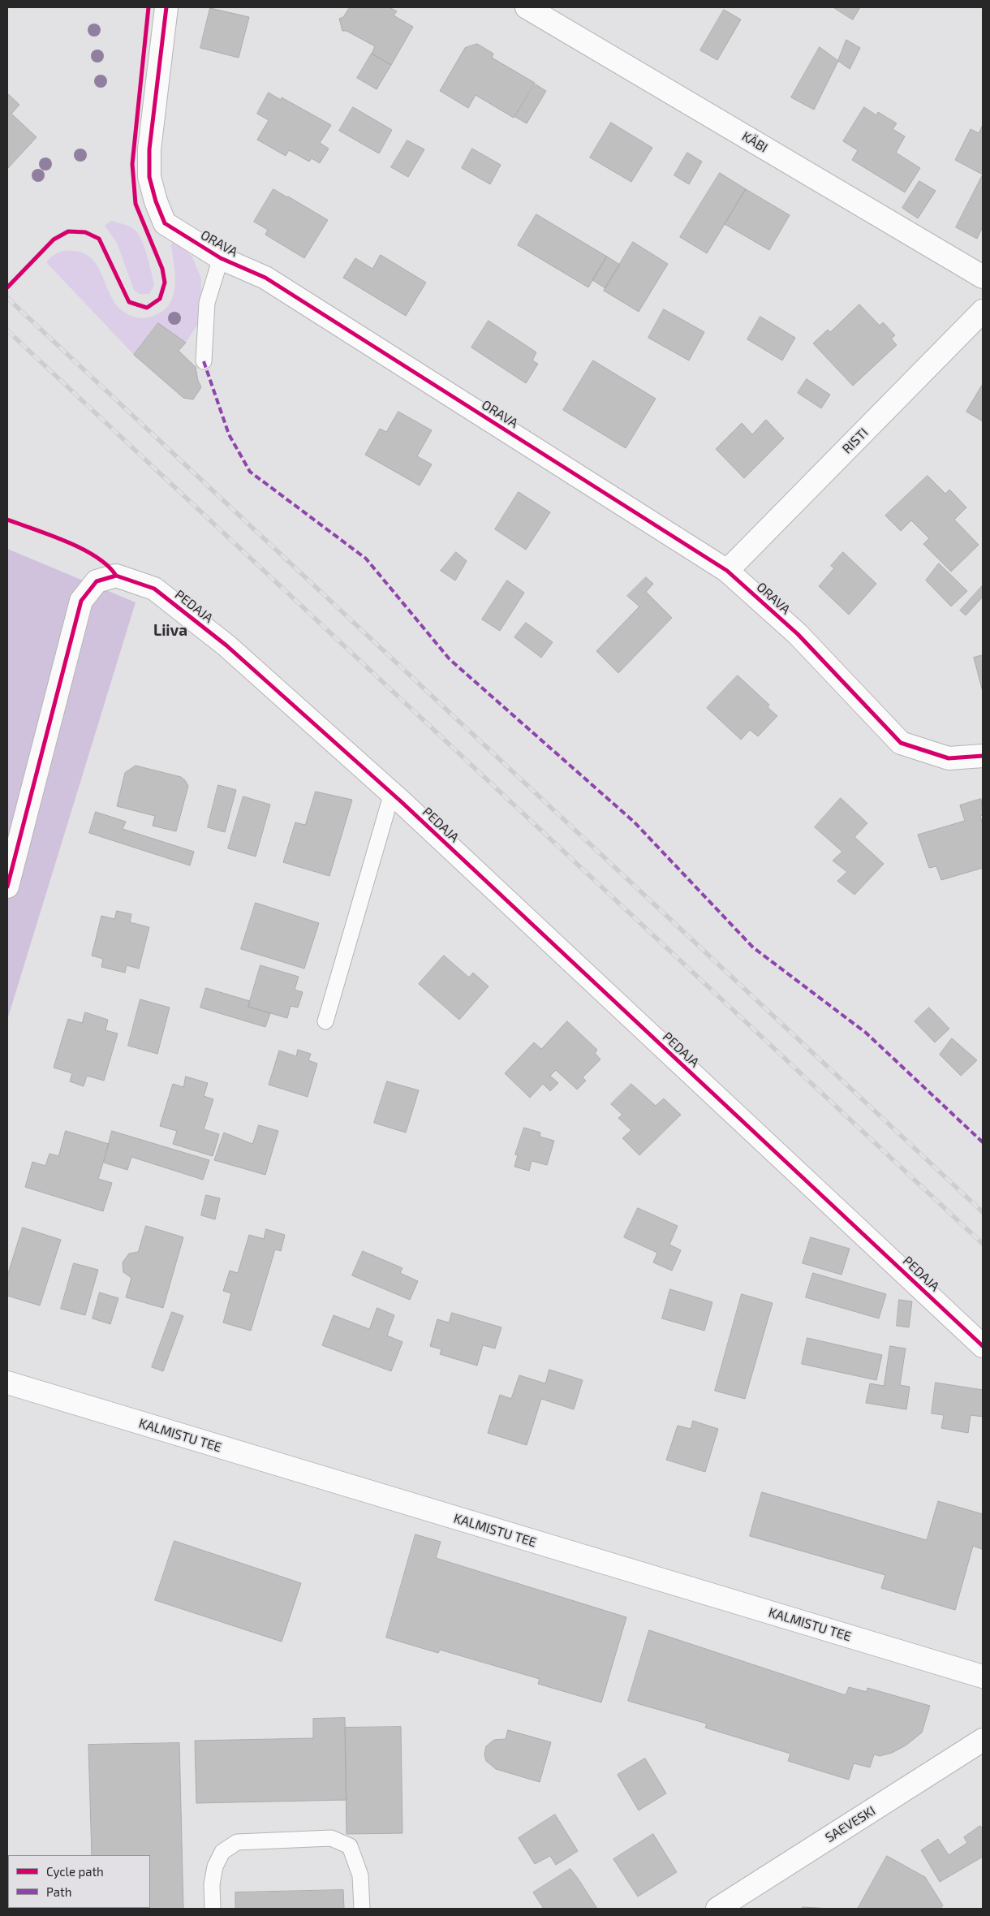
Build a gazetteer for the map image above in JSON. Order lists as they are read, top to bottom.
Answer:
{
  "streets": {
    "street": [
      "KÄBI",
      "ORAVA",
      "RISTI",
      "PEDAJA",
      "KALMISTU TEE",
      "SAEVESKI"
    ]
  },
  "crossings": [
    ["ORAVA", "RISTI"]
  ],
  "districts": ["Liiva"],
  "legend": ["Cycle path", "Path"]
}
